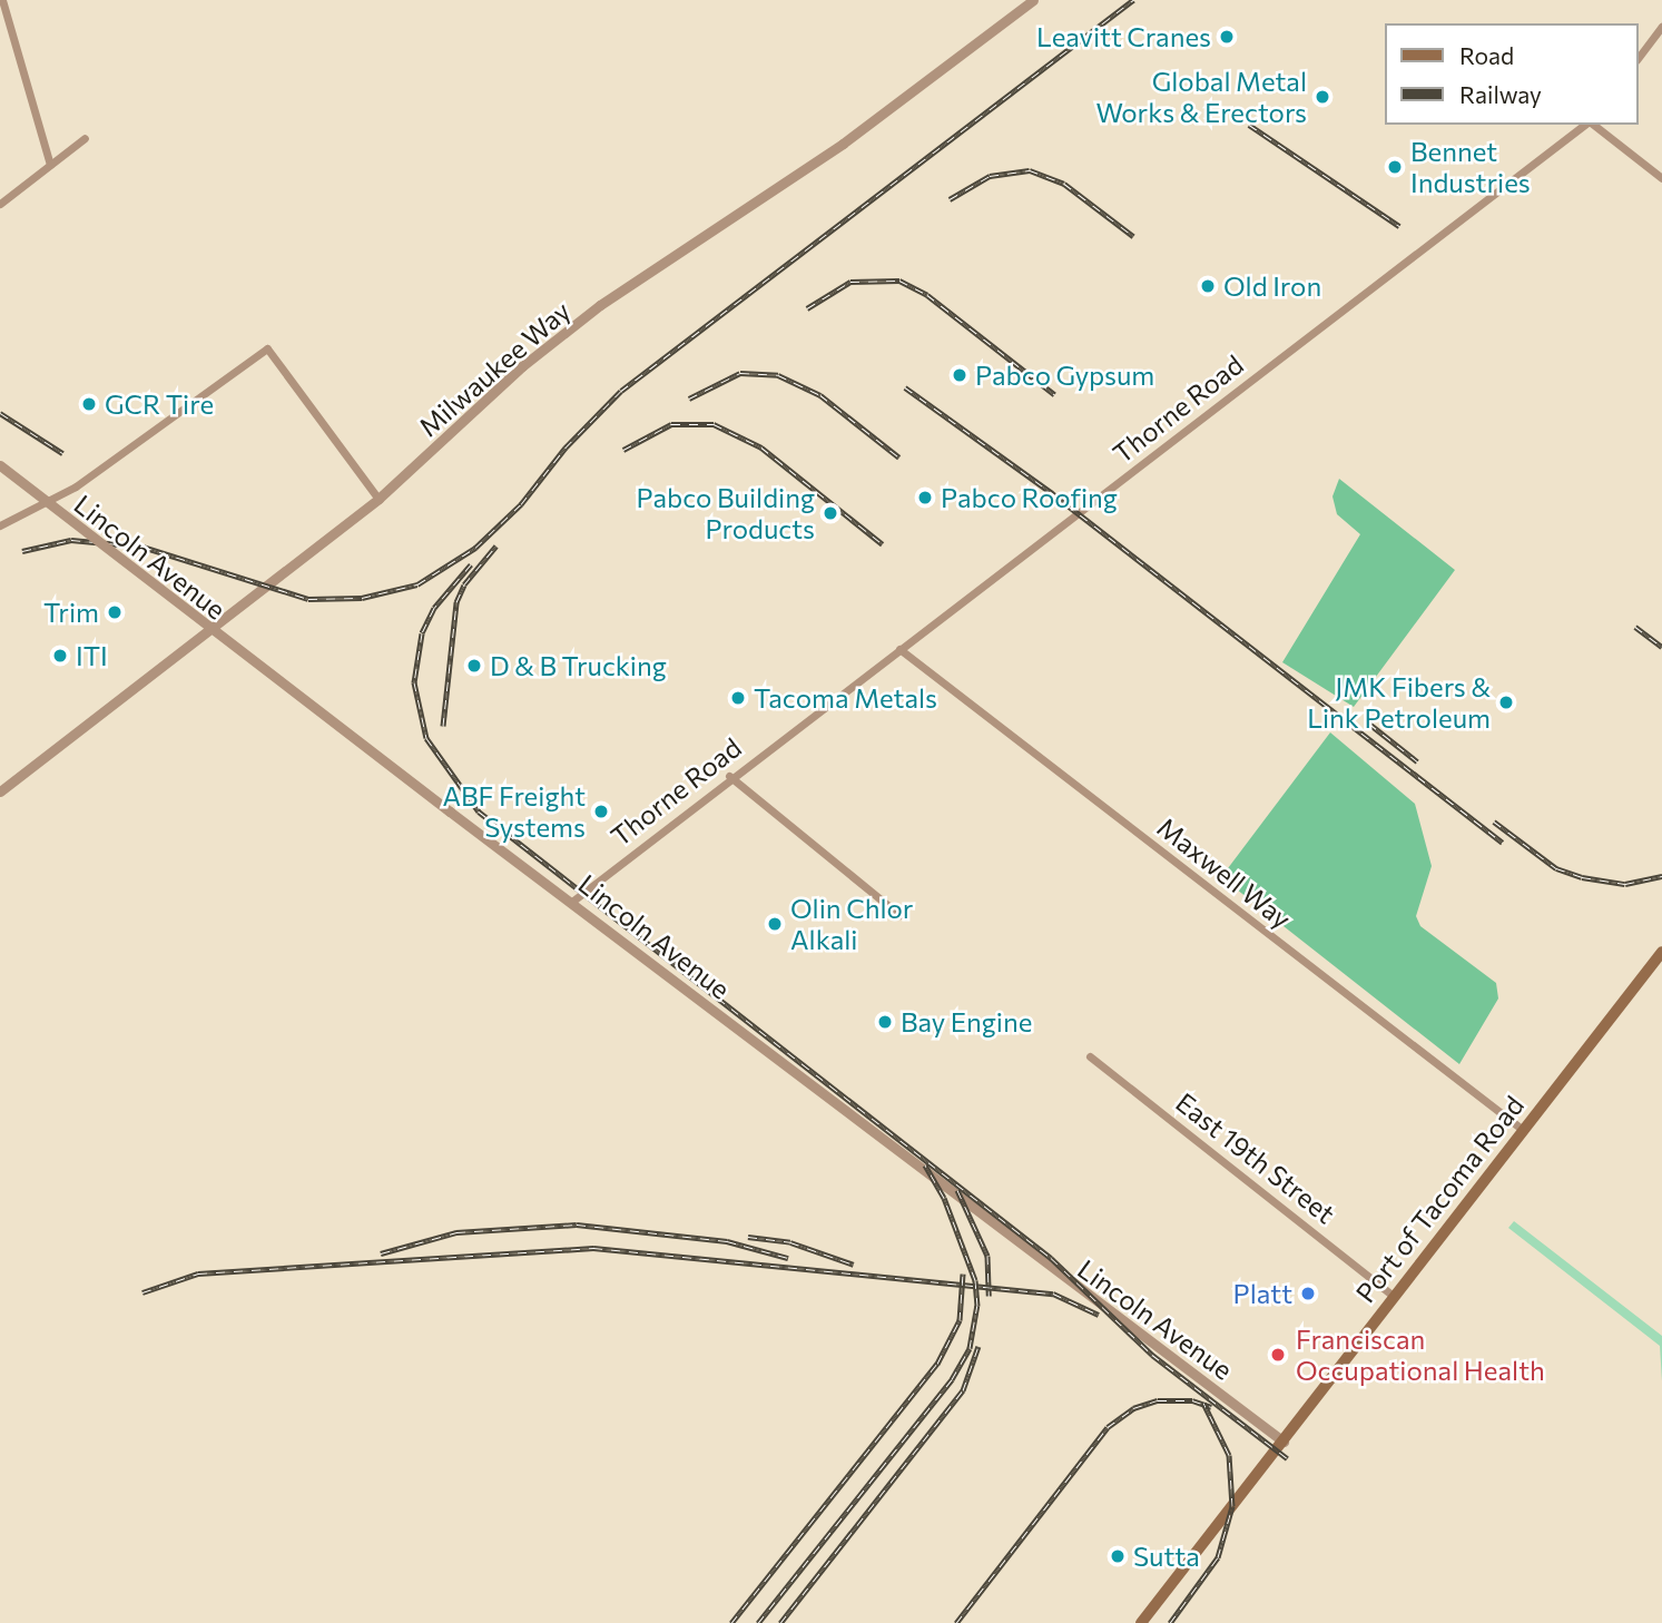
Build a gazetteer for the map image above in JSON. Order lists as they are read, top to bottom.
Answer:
{
  "streets": {
    "main road": ["Port of Tacoma Road"],
    "street": [
      "Milwaukee Way",
      "Thorne Road",
      "Lincoln Avenue",
      "Maxwell Way",
      "East 19th Street"
    ]
  },
  "crossings": [
    ["Thorne Road", "Lincoln Avenue"],
    ["Thorne Road", "Maxwell Way"],
    ["Lincoln Avenue", "Port of Tacoma Road"],
    ["Maxwell Way", "Port of Tacoma Road"],
    ["East 19th Street", "Port of Tacoma Road"]
  ],
  "places": [
    "Leavitt Cranes",
    "Global Metal Works & Erectors",
    "Bennet Industries",
    "Old Iron",
    "Pabco Gypsum",
    "GCR Tire",
    "Pabco Roofing",
    "Pabco Building Products",
    "Trim",
    "ITI",
    "D & B Trucking",
    "Tacoma Metals",
    "JMK Fibers & Link Petroleum",
    "ABF Freight Systems",
    "Olin Chlor Alkali",
    "Bay Engine",
    "Platt",
    "Franciscan Occupational Health",
    "Sutta"
  ],
  "legend": ["Road", "Railway"]
}
